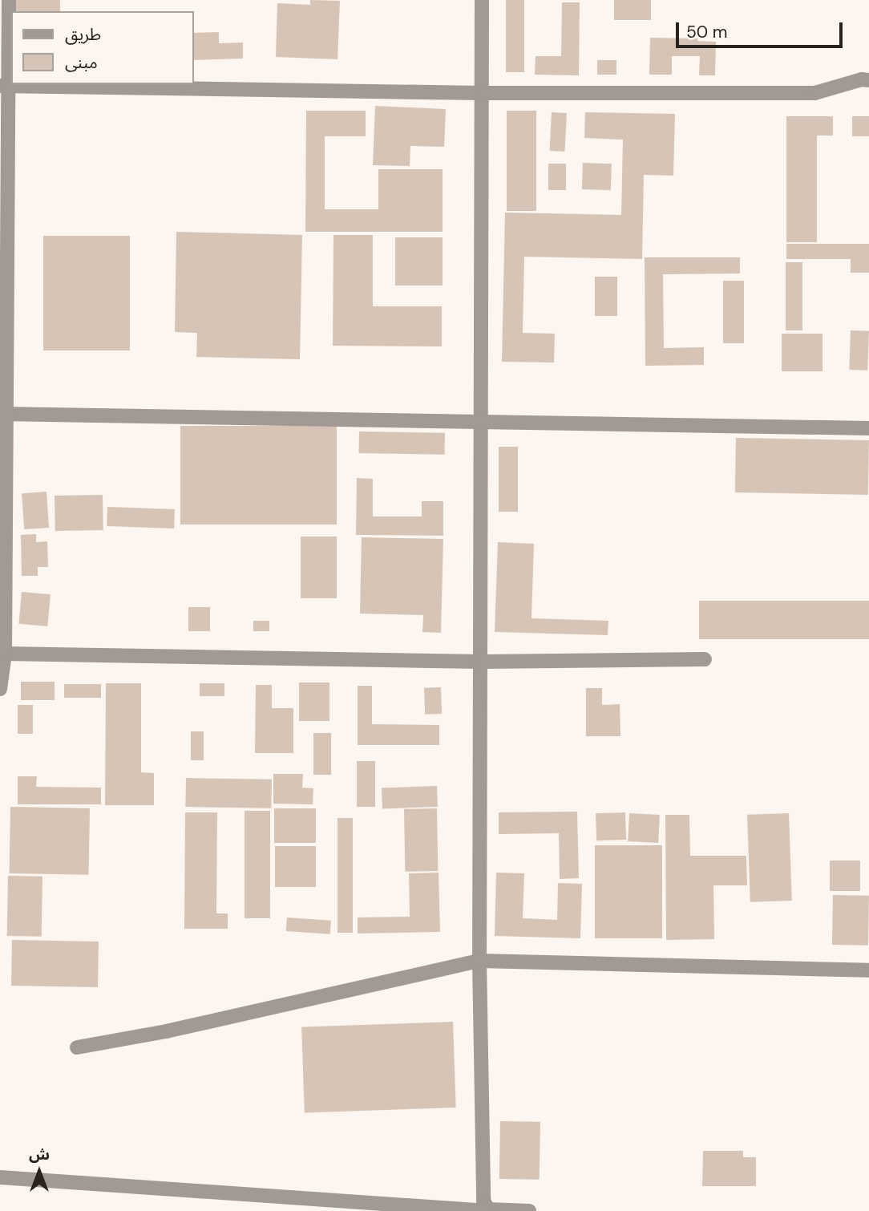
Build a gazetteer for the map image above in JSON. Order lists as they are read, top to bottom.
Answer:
{
  "legend": ["طريق", "مبنى"],
  "scale_bar": "50 m",
  "north": "top"
}
